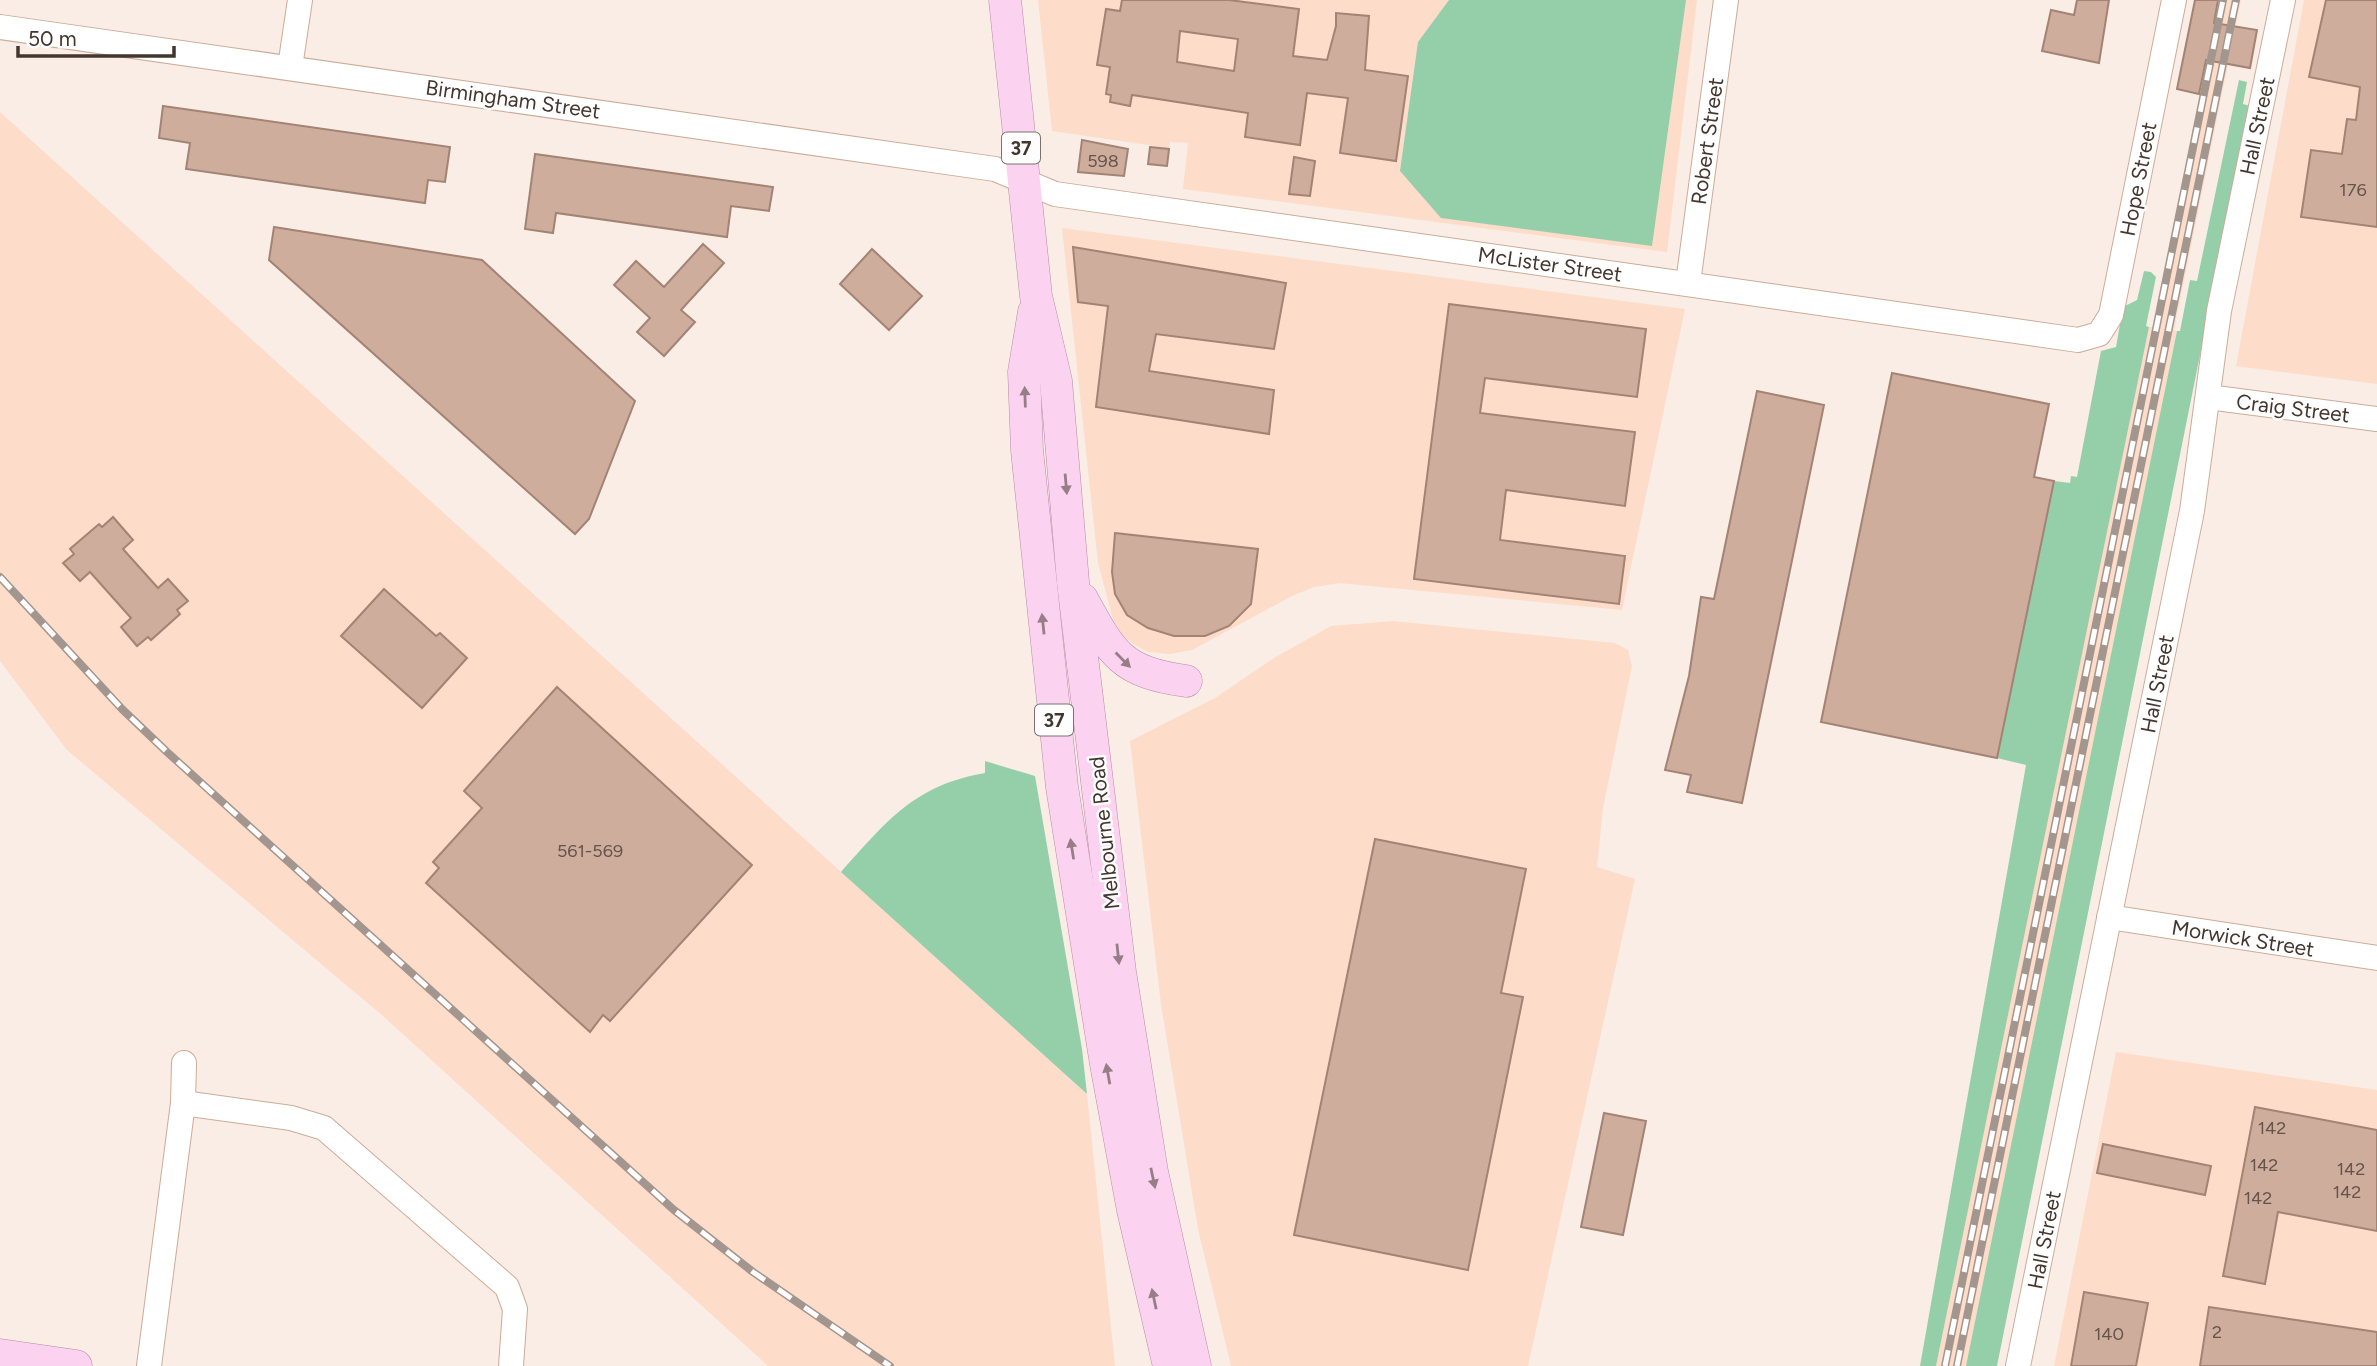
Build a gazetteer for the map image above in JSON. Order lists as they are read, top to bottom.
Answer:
{
  "streets": {
    "main road": ["37", "Melbourne Road"],
    "street": [
      "Birmingham Street",
      "Hall Street",
      "Robert Street",
      "Hope Street",
      "McLister Street",
      "Craig Street",
      "Morwick Street"
    ]
  },
  "crossings": [
    ["Birmingham Street", "McLister Street"],
    ["Birmingham Street", "Melbourne Road"],
    ["Hall Street", "Craig Street"],
    ["Hall Street", "Morwick Street"],
    ["Robert Street", "McLister Street"],
    ["Hope Street", "McLister Street"],
    ["McLister Street", "Melbourne Road"]
  ],
  "house_numbers": [
    "598",
    "176",
    "561-569",
    "142",
    "142",
    "142",
    "142",
    "142",
    "2",
    "140"
  ],
  "scale_bar": "50 m"
}
